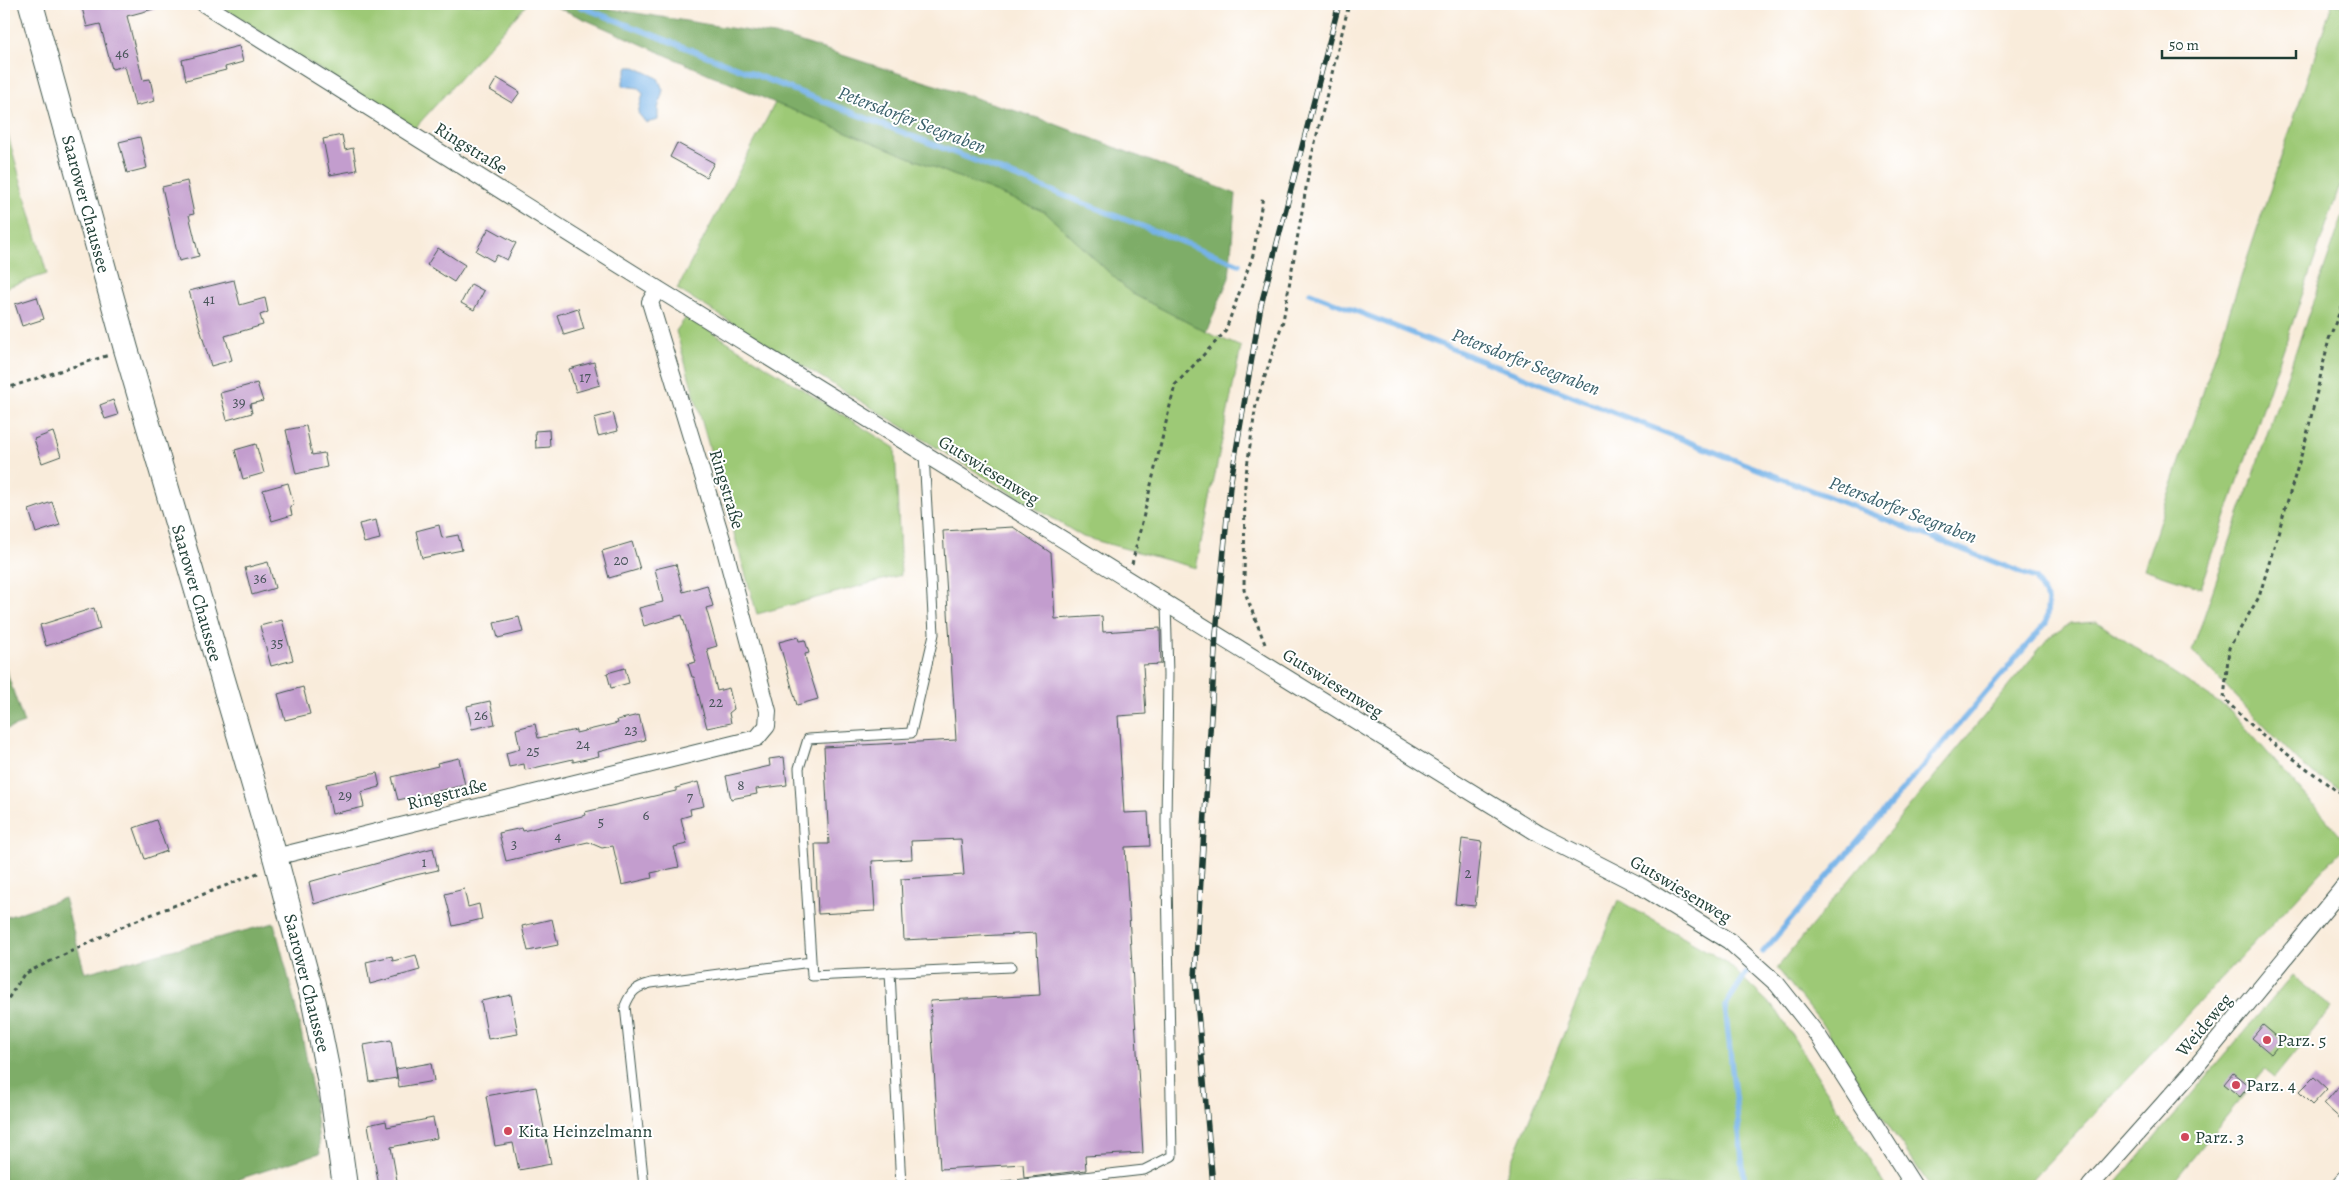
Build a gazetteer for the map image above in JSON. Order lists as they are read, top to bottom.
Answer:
{
  "streets": {
    "main road": ["Saarower Chaussee"],
    "street": ["Ringstraße", "Gutswiesenweg", "Weideweg"]
  },
  "crossings": [
    ["Ringstraße", "Saarower Chaussee"],
    ["Ringstraße", "Gutswiesenweg"]
  ],
  "water": ["Petersdorfer Seegraben"],
  "places": [
    "Parz. 5",
    "Parz. 4",
    "Kita Heinzelmann",
    "Parz. 3"
  ],
  "house_numbers": [
    "46",
    "41",
    "17",
    "39",
    "20",
    "36",
    "35",
    "22",
    "26",
    "23",
    "24",
    "25",
    "8",
    "29",
    "7",
    "6",
    "5",
    "4",
    "3",
    "1",
    "2"
  ],
  "scale_bar": "50 m"
}
